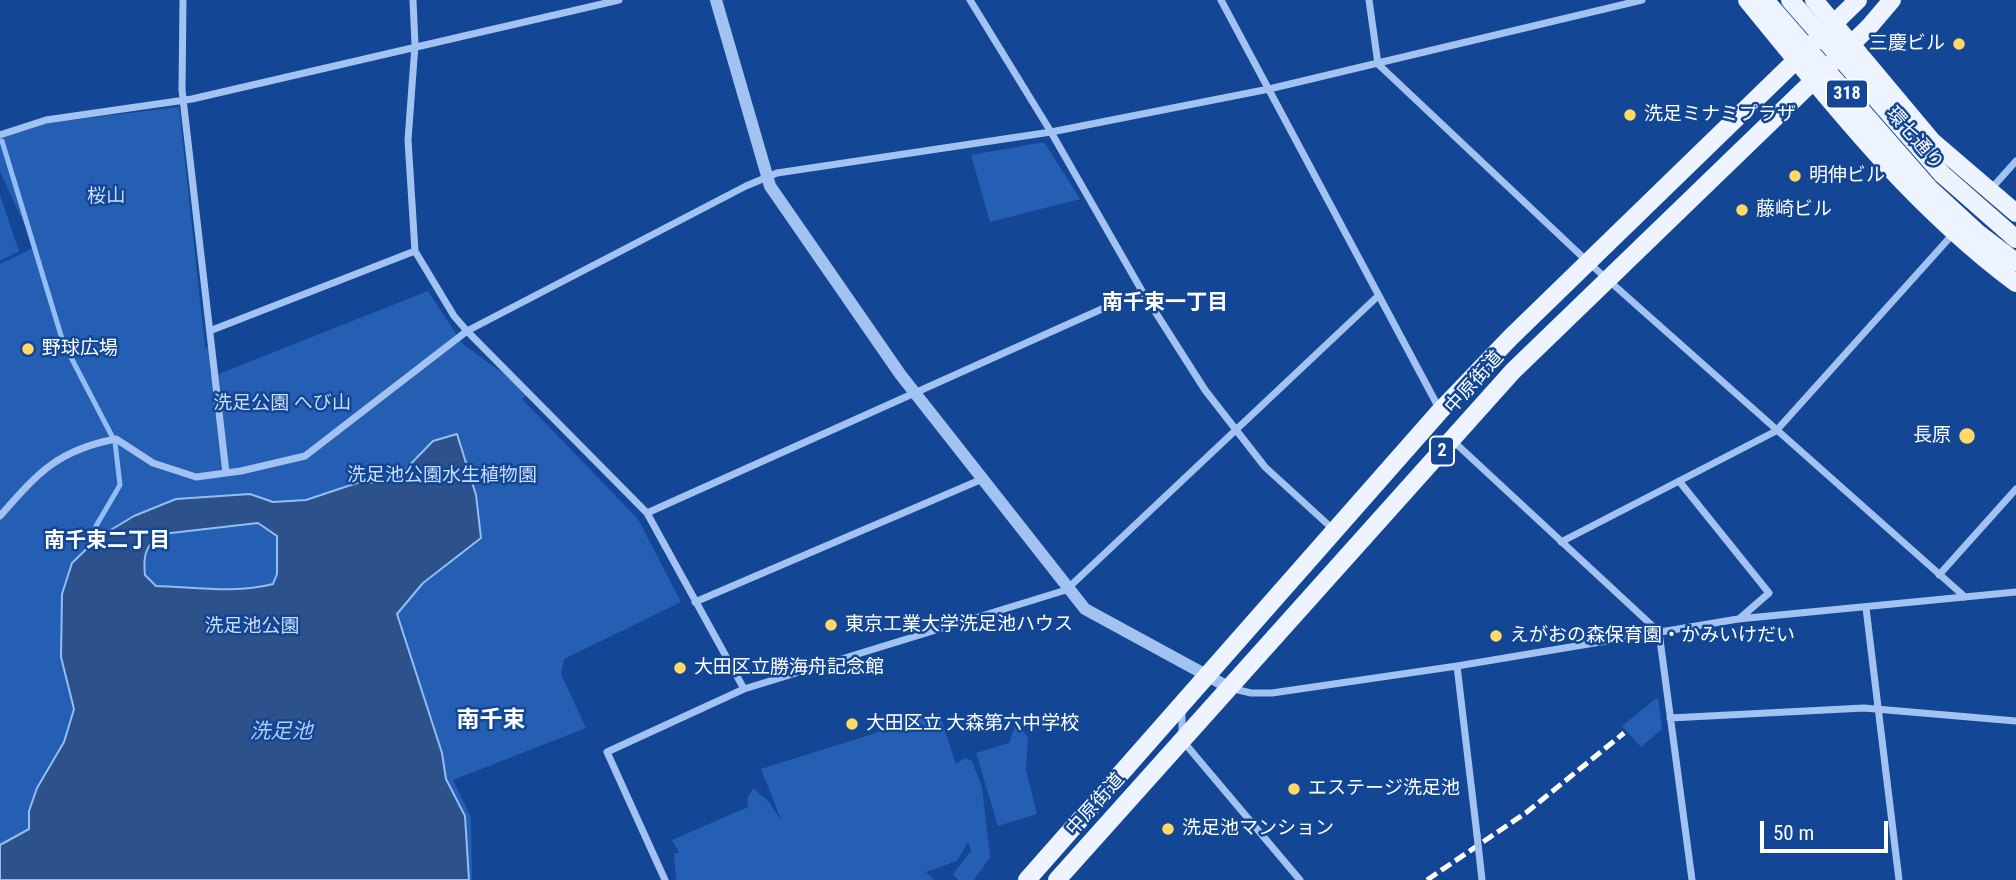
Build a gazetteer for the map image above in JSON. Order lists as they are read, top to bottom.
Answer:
{
  "streets": {
    "main road": [
      "318",
      "環七通り",
      "中原街道",
      "2"
    ]
  },
  "districts": ["南千束一丁目", "南千束二丁目", "南千束"],
  "water": ["洗足池"],
  "parks": [
    "桜山",
    "洗足公園 へび山",
    "洗足池公園水生植物園",
    "洗足池公園"
  ],
  "places": [
    "三慶ビル",
    "洗足ミナミプラザ",
    "明伸ビル",
    "藤崎ビル",
    "野球広場",
    "長原",
    "東京工業大学洗足池ハウス",
    "えがおの森保育園・かみいけだい",
    "大田区立勝海舟記念館",
    "大田区立 大森第六中学校",
    "エステージ洗足池",
    "洗足池マンション"
  ],
  "scale_bar": "50 m"
}
